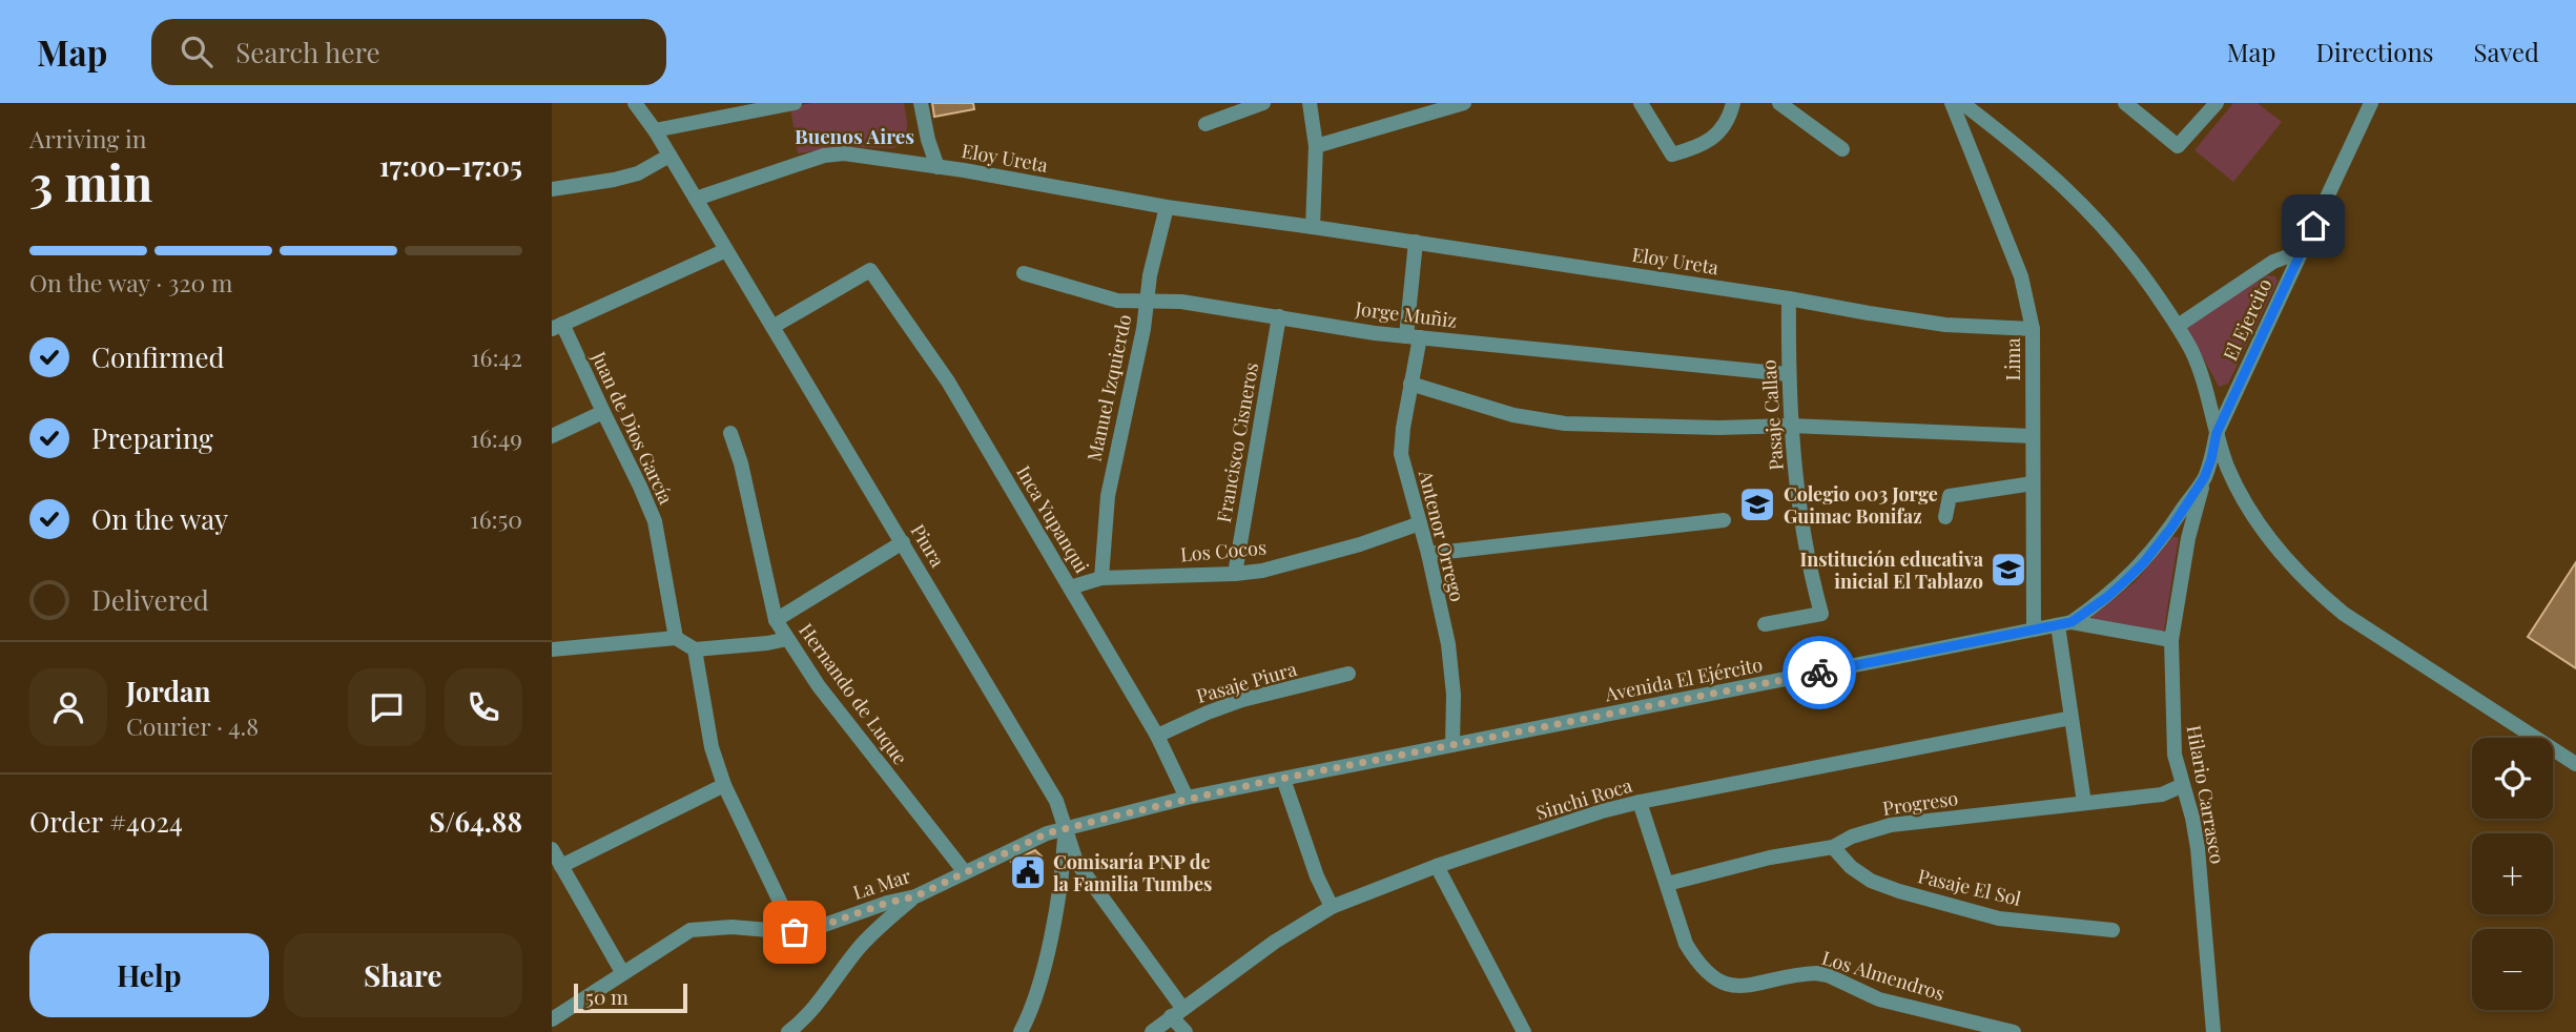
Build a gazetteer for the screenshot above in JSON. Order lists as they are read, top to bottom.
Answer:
{
  "streets": {
    "street": [
      "Eloy Ureta",
      "Jorge Muñiz",
      "El Ejercito",
      "Lima",
      "Manuel Izquierdo",
      "Pasaje Callao",
      "Juan de Dios García",
      "Francisco Cisneros",
      "Inca Yupanqui",
      "Antenor Orrego",
      "Piura",
      "Los Cocos",
      "Avenida El Ejército",
      "Pasaje Piura",
      "Hernando de Luque",
      "Hilario Carrasco",
      "Sinchi Roca",
      "Progreso",
      "La Mar",
      "Pasaje El Sol",
      "Los Almendros"
    ]
  },
  "crossings": [
    ["Eloy Ureta", "Lima"],
    ["Eloy Ureta", "Manuel Izquierdo"],
    ["Eloy Ureta", "Pasaje Callao"],
    ["Eloy Ureta", "Antenor Orrego"],
    ["Eloy Ureta", "Piura"],
    ["Jorge Muñiz", "Manuel Izquierdo"],
    ["Jorge Muñiz", "Pasaje Callao"],
    ["Jorge Muñiz", "Francisco Cisneros"],
    ["Jorge Muñiz", "Antenor Orrego"],
    ["El Ejercito", "Avenida El Ejército"],
    ["Lima", "Avenida El Ejército"],
    ["Manuel Izquierdo", "Los Cocos"],
    ["Francisco Cisneros", "Los Cocos"],
    ["Inca Yupanqui", "Piura"],
    ["Inca Yupanqui", "Los Cocos"],
    ["Inca Yupanqui", "Avenida El Ejército"],
    ["Inca Yupanqui", "Pasaje Piura"],
    ["Antenor Orrego", "Los Cocos"],
    ["Antenor Orrego", "Avenida El Ejército"],
    ["Piura", "Avenida El Ejército"],
    ["Piura", "Sinchi Roca"],
    ["Piura", "La Mar"],
    ["Avenida El Ejército", "Hilario Carrasco"],
    ["Avenida El Ejército", "La Mar"],
    ["Hernando de Luque", "La Mar"],
    ["Hilario Carrasco", "Progreso"],
    ["Sinchi Roca", "Los Almendros"],
    ["Progreso", "Pasaje El Sol"],
    ["Progreso", "Los Almendros"]
  ],
  "districts": ["Buenos Aires"],
  "places": {
    "school or university": ["Colegio 003 Jorge Guimac Bonifaz", "Institución educativa inicial El Tablazo"],
    "public building": ["Comisaría PNP de la Familia Tumbes"]
  },
  "scale_bar": "50 m",
  "page": {
    "header": "Map",
    "search": "Search here",
    "nav": ["Map", "Directions", "Saved"],
    "heading": ["3 min", "Arriving in", "17:00–17:05"],
    "panel": [
      "Jordan",
      "Courier · 4.8",
      "Order #4024",
      "S/64.88"
    ],
    "bar": "On the way · 320 m",
    "list": [
      ["Confirmed", "16:42"],
      ["Preparing", "16:49"],
      ["On the way", "16:50"],
      "Delivered"
    ],
    "map_buttons": ["+", "−"],
    "buttons": ["Help", "Share"],
    "scale": "50 m"
  }
}
